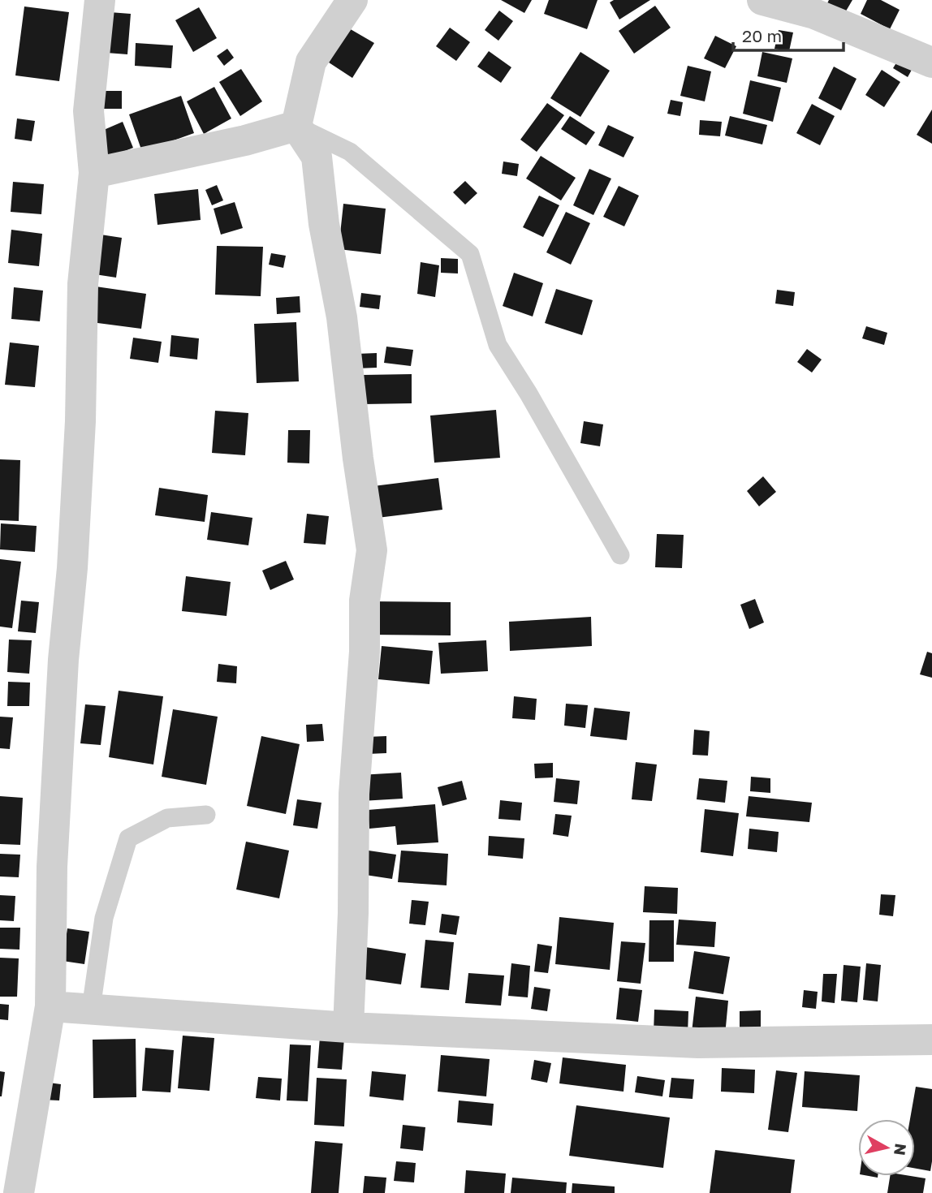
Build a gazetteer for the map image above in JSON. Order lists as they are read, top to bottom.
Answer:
{
  "scale_bar": "20 m",
  "north": "right"
}
